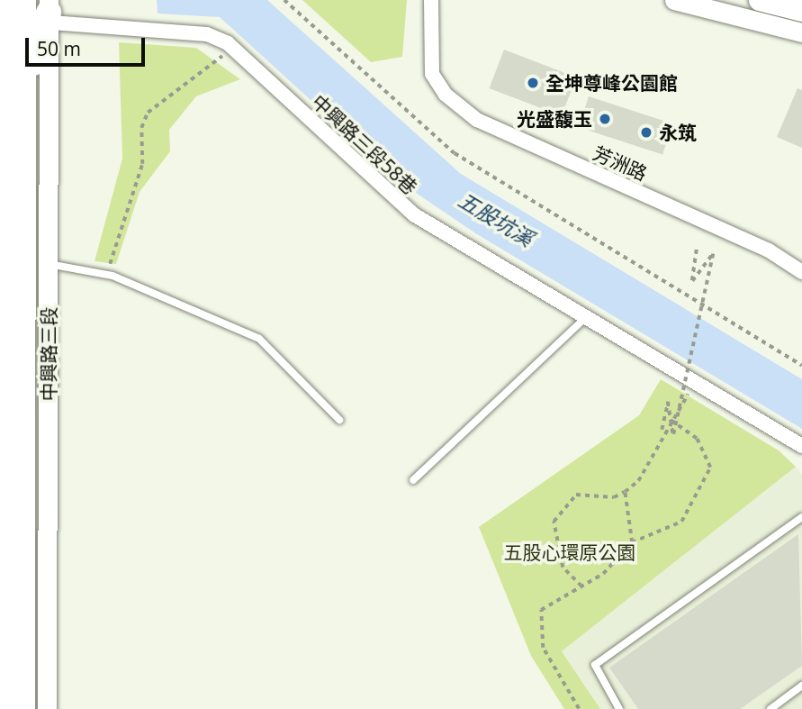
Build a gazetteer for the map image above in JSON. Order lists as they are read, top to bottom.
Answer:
{
  "streets": {
    "main road": ["中興路三段"],
    "street": ["中興路三段58巷", "芳洲路"]
  },
  "water": ["五股坑溪"],
  "parks": ["五股心環原公園"],
  "places": ["全坤尊峰公園館", "光盛馥玉", "永筑"],
  "scale_bar": "50 m"
}
